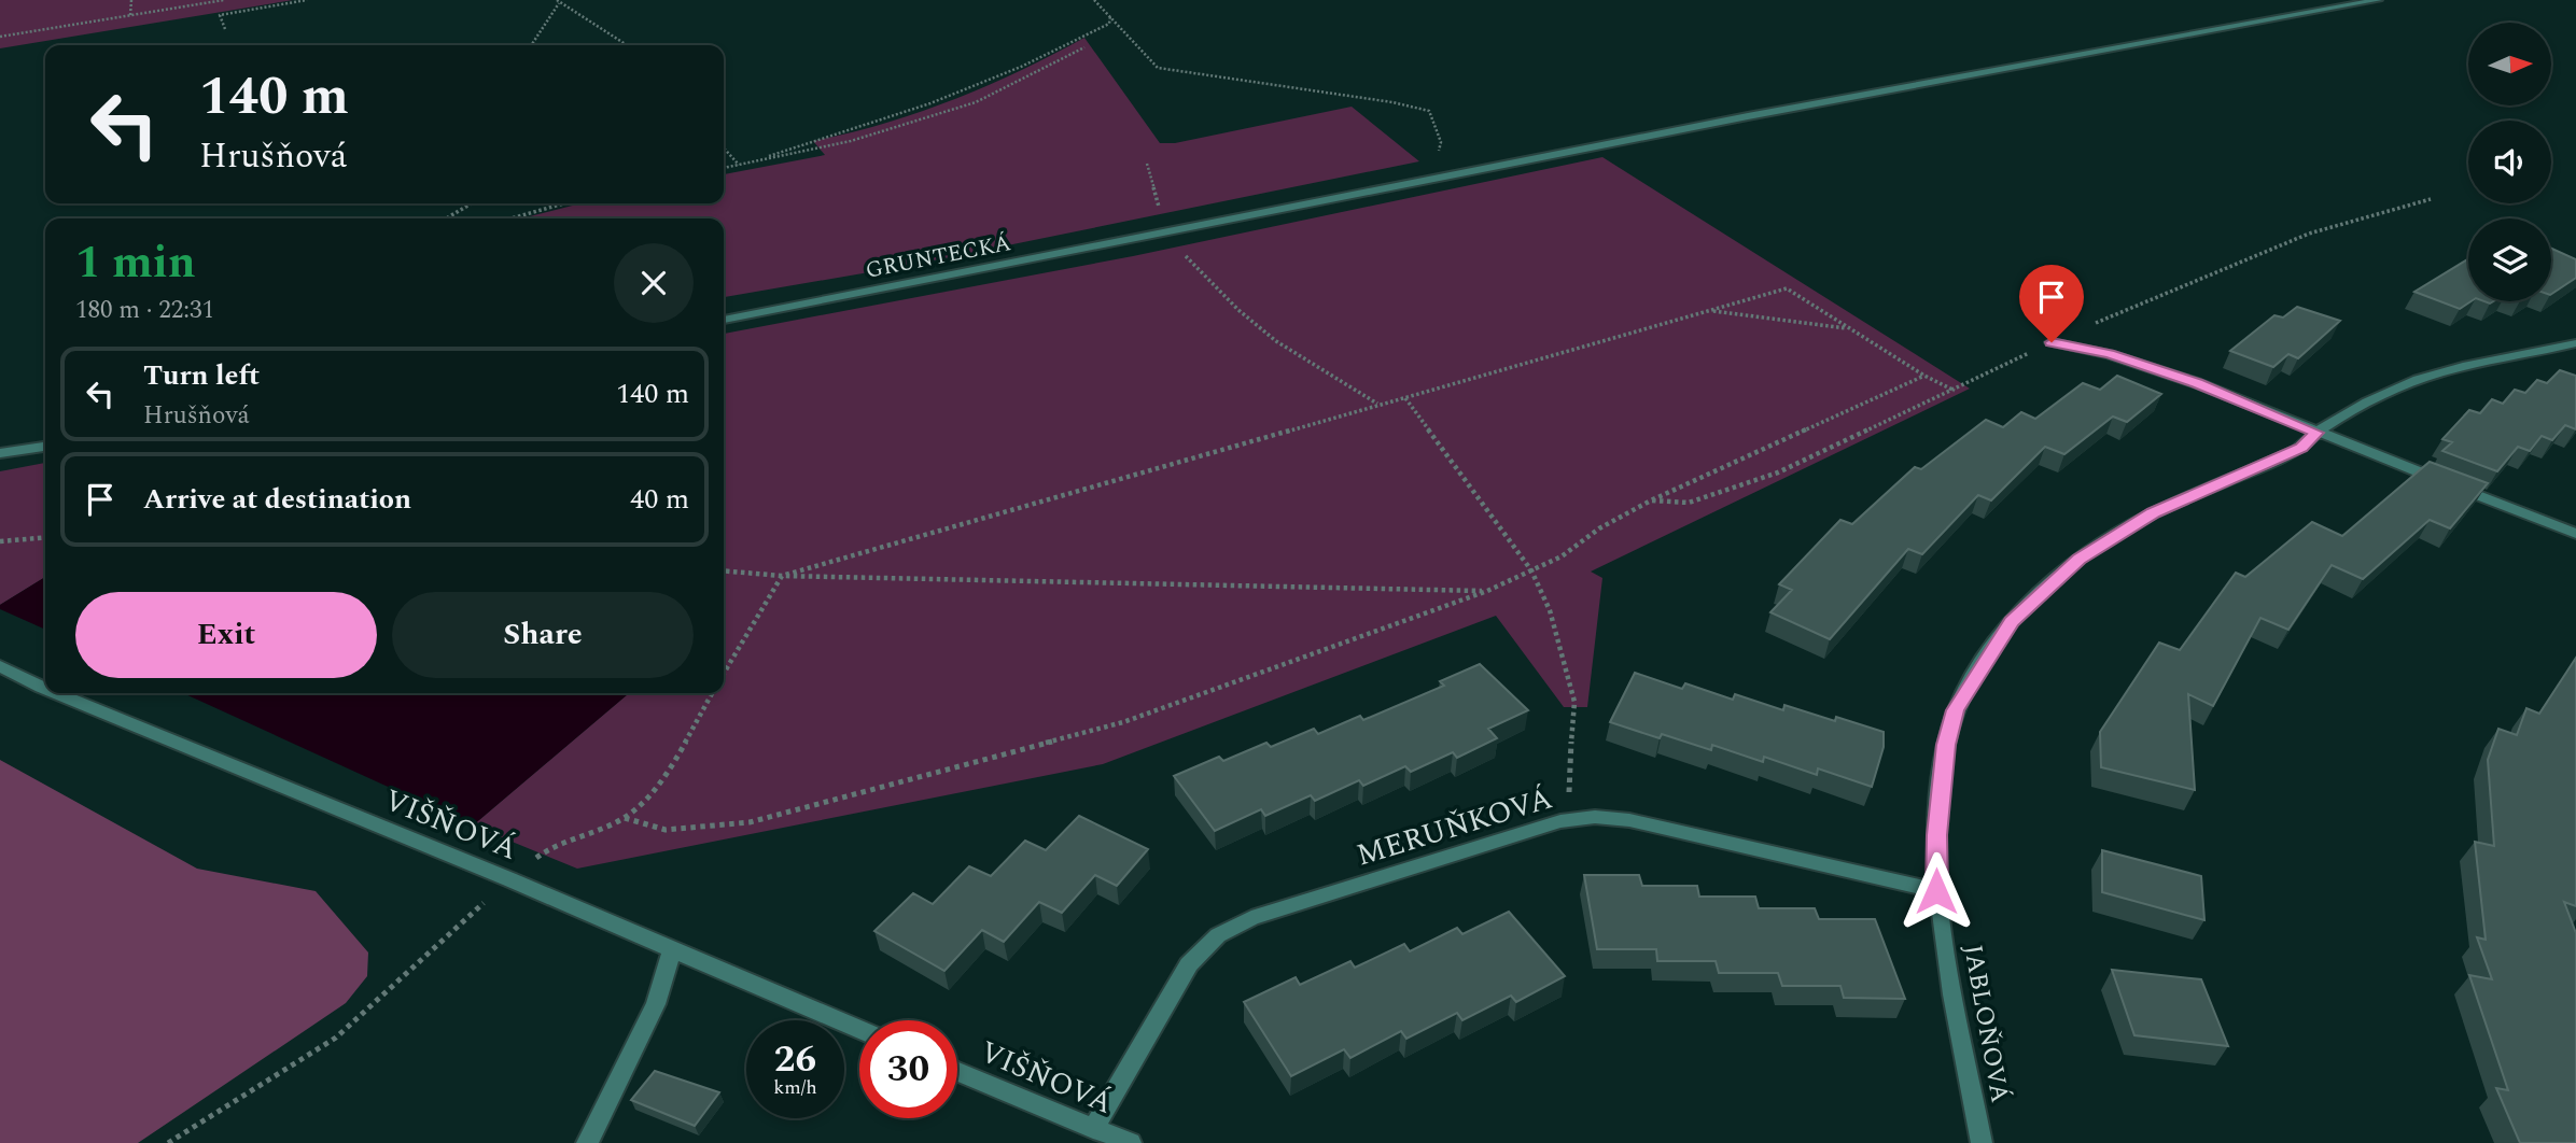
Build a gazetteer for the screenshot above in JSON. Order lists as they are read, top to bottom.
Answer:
{
  "streets": {
    "street": [
      "GRUNTECKÁ",
      "VIŠŇOVÁ",
      "MERUŇKOVÁ",
      "JABLOŇOVÁ"
    ]
  },
  "crossings": [
    ["VIŠŇOVÁ", "MERUŇKOVÁ"],
    ["MERUŇKOVÁ", "JABLOŇOVÁ"]
  ],
  "north": "right",
  "page": {
    "turn": ["140 m", "Hrušňová"],
    "heading": ["1 min", "180 m · 22:31"],
    "list": [
      {
        "name": "Turn left",
        "note": "Hrušňová",
        "value": "140 m"
      },
      {
        "name": "Arrive at destination",
        "value": "40 m"
      }
    ],
    "buttons": ["Exit", "Share"],
    "speed": "26 km/h",
    "limit": "30"
  }
}
